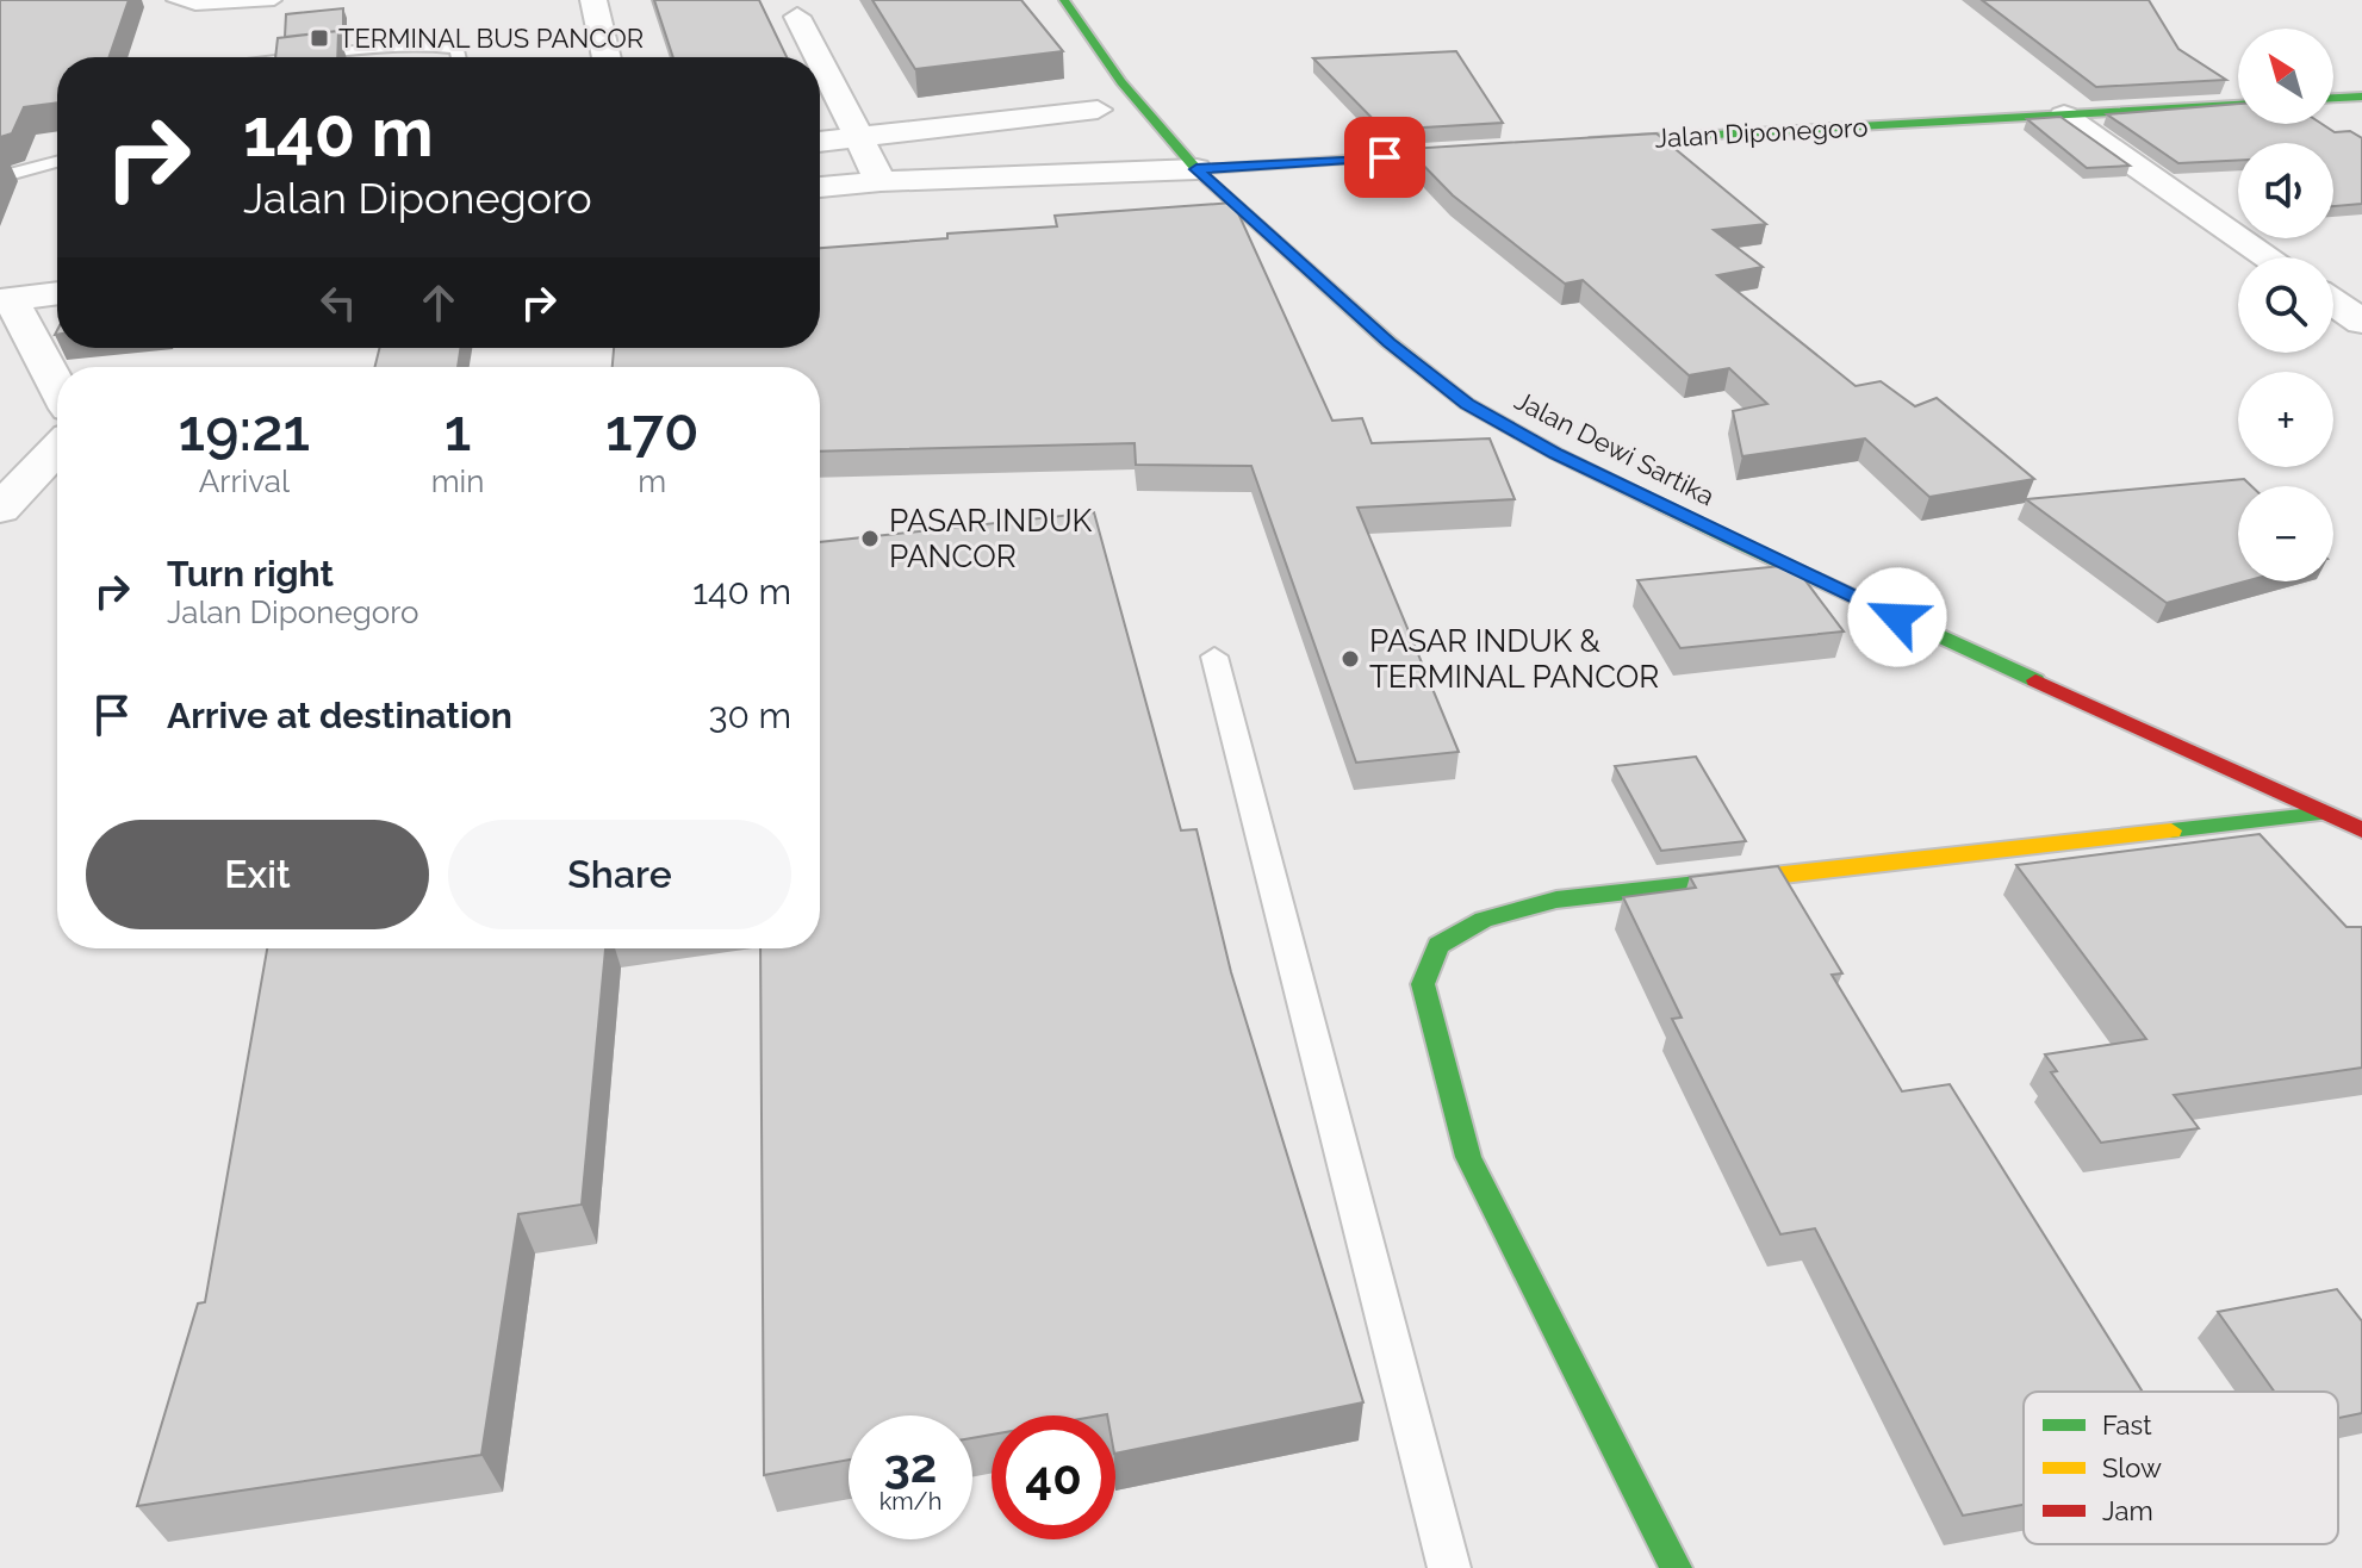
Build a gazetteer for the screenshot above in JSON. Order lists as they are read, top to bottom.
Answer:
{
  "streets": {
    "street": ["Jalan Diponegoro", "Jalan Dewi Sartika"]
  },
  "places": {
    "transit": ["TERMINAL BUS PANCOR"],
    "other": ["PASAR INDUK PANCOR", "PASAR INDUK & TERMINAL PANCOR"]
  },
  "legend": ["Fast", "Slow", "Jam"],
  "north": "top left",
  "page": {
    "map_buttons": ["+", "−"],
    "turn": ["140 m", "Jalan Diponegoro"],
    "eta": [
      "19:21",
      "Arrival",
      "1",
      "min",
      "170",
      "m"
    ],
    "list": [
      {
        "name": "Turn right",
        "note": "Jalan Diponegoro",
        "value": "140 m"
      },
      {
        "name": "Arrive at destination",
        "value": "30 m"
      }
    ],
    "buttons": ["Exit", "Share"],
    "speed": "32 km/h",
    "limit": "40"
  }
}
